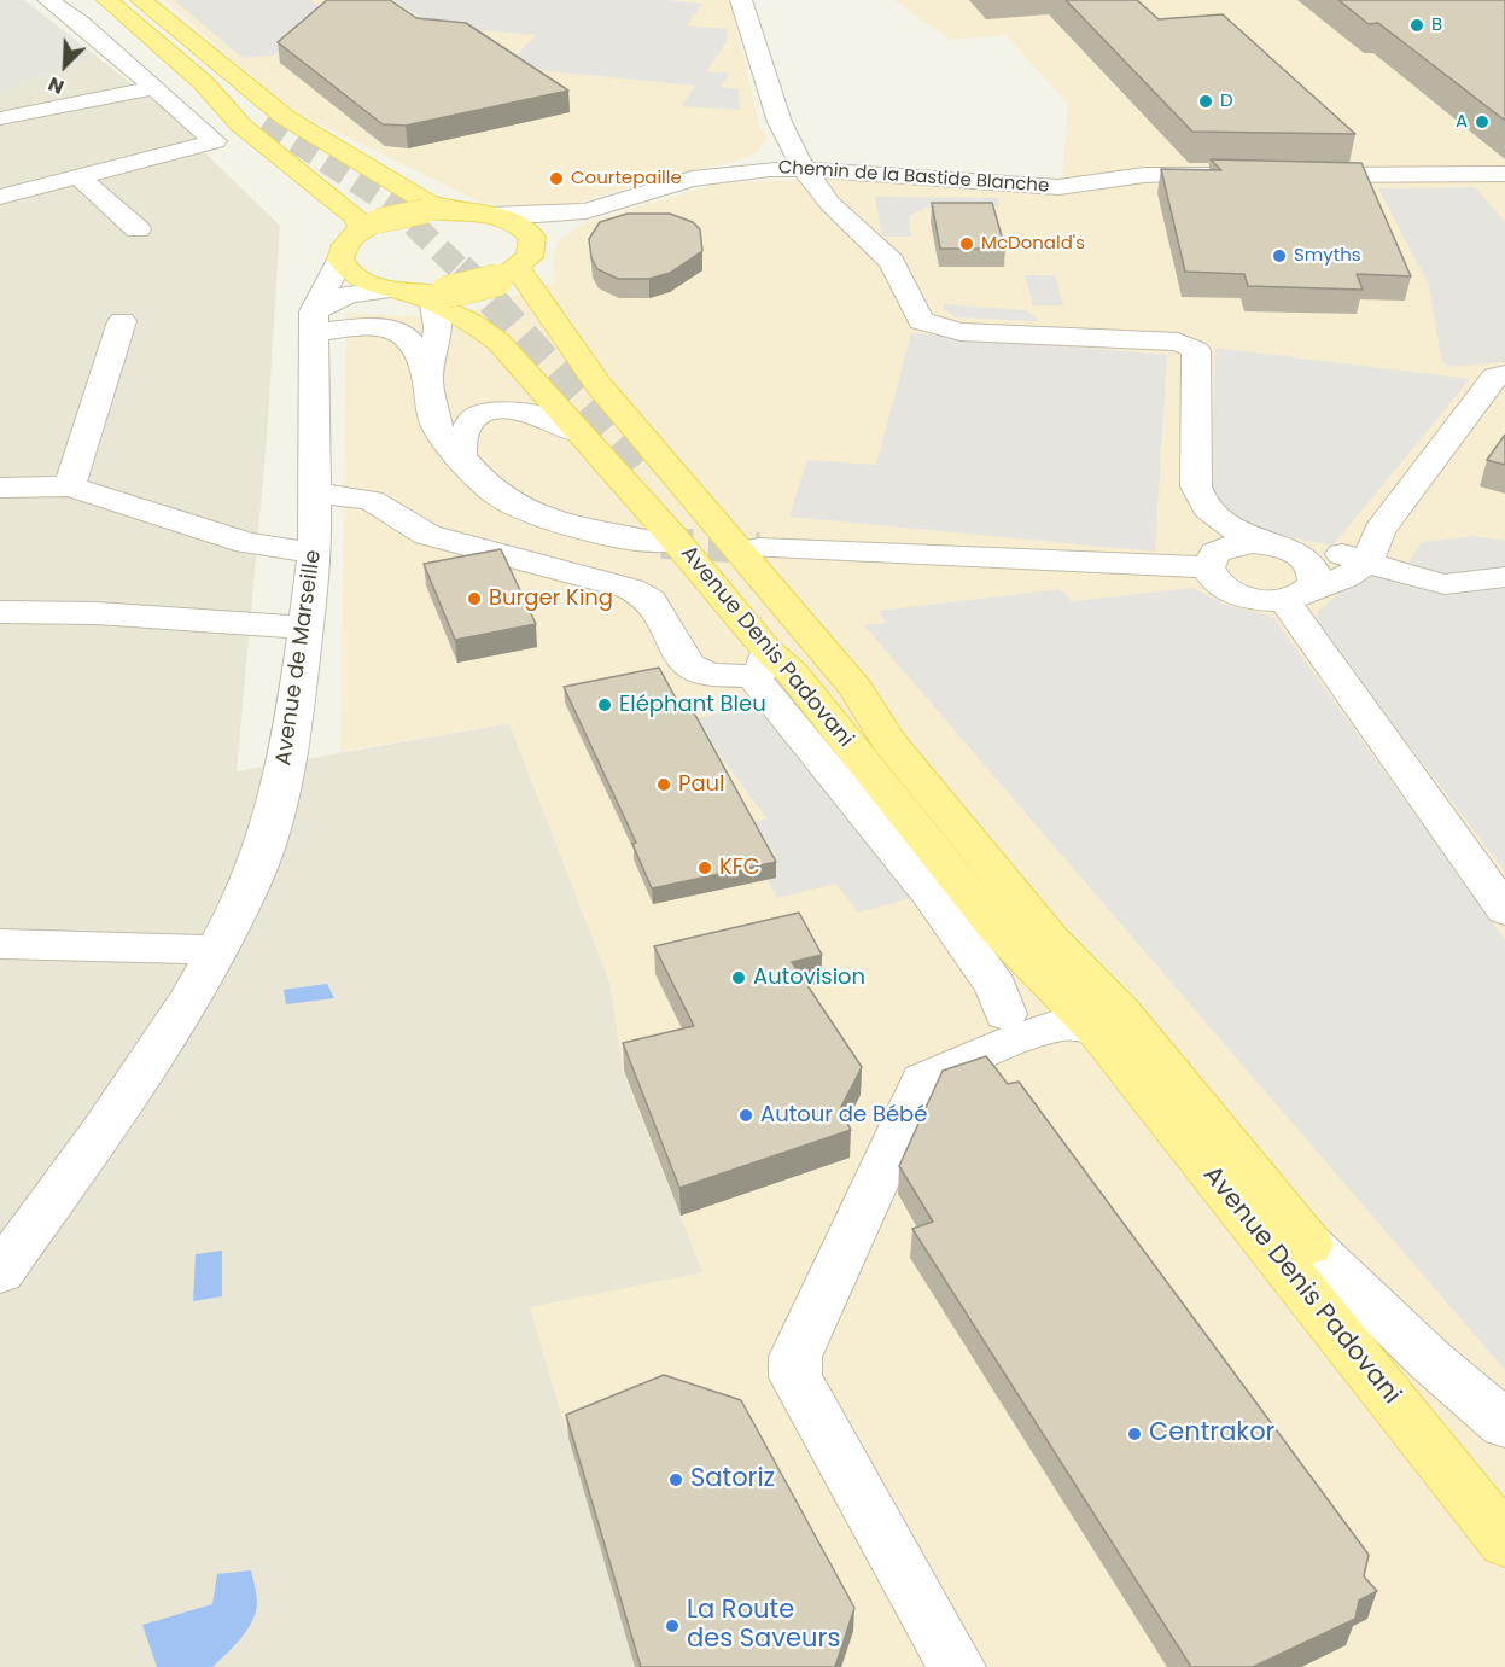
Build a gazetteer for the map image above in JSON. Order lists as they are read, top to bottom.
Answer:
{
  "streets": {
    "main road": ["Avenue Denis Padovani"],
    "street": ["Chemin de la Bastide Blanche", "Avenue de Marseille"]
  },
  "crossings": [
    ["Avenue Denis Padovani", "Avenue de Marseille"]
  ],
  "places": [
    "B",
    "D",
    "A",
    "Courtepaille",
    "McDonald's",
    "Smyths",
    "Burger King",
    "Eléphant Bleu",
    "Paul",
    "KFC",
    "Autovision",
    "Autour de Bébé",
    "Centrakor",
    "Satoriz",
    "La Route des Saveurs"
  ],
  "north": "bottom left"
}
